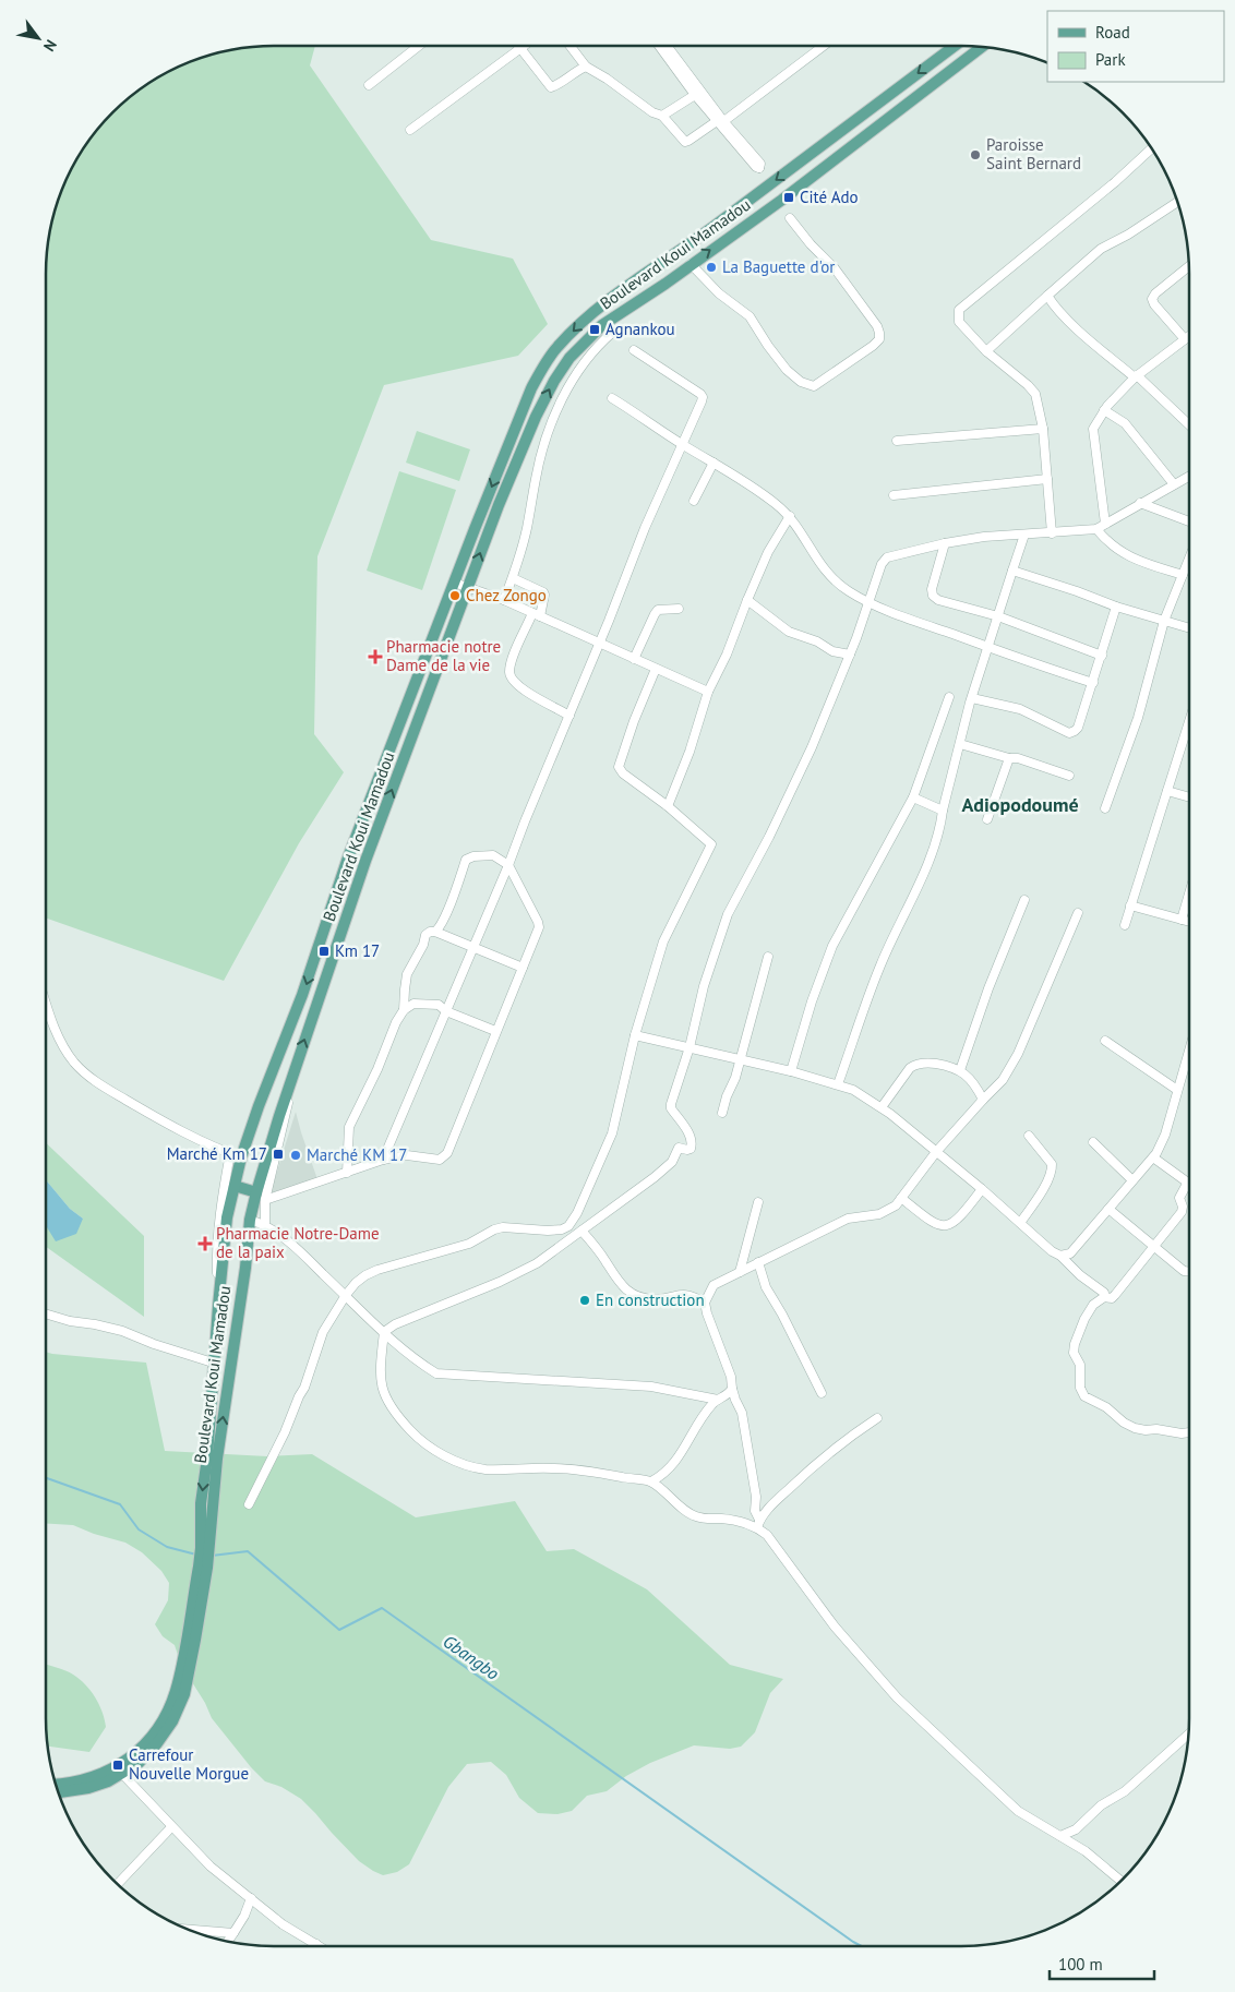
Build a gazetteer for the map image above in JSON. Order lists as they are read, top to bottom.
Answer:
{
  "streets": {
    "main road": ["Boulevard Koui Mamadou"]
  },
  "districts": ["Adiopodoumé"],
  "water": ["Gbangbo"],
  "places": {
    "other": [
      "Paroisse Saint Bernard",
      "La Baguette d'or",
      "Chez Zongo",
      "Marché KM 17",
      "En construction"
    ],
    "transit": [
      "Cité Ado",
      "Agnankou",
      "Km 17",
      "Marché Km 17",
      "Carrefour Nouvelle Morgue"
    ],
    "health": ["Pharmacie notre Dame de la vie", "Pharmacie Notre-Dame de la paix"]
  },
  "legend": ["Road", "Park"],
  "scale_bar": "100 m",
  "north": "bottom right"
}
